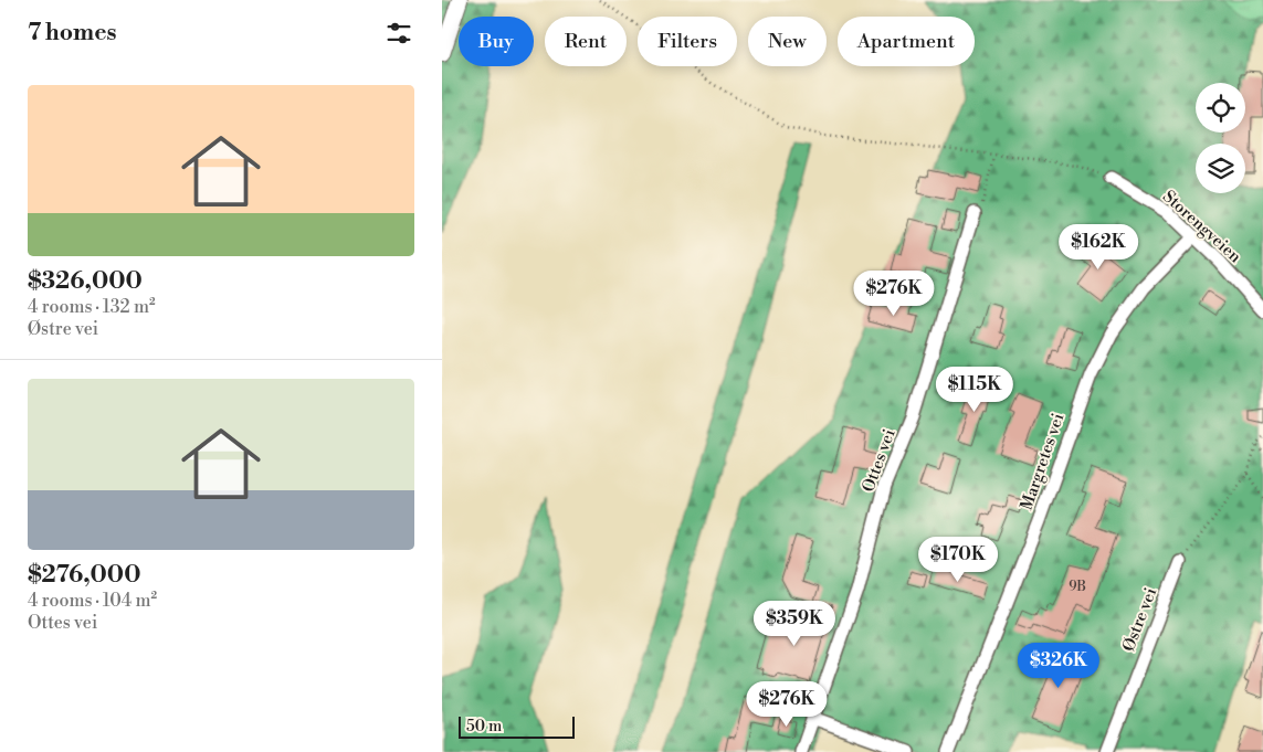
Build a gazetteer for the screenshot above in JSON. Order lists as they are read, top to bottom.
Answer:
{
  "streets": {
    "street": [
      "Storengveien",
      "Ottes vei",
      "Margretes vei",
      "Østre vei"
    ]
  },
  "crossings": [
    ["Storengveien", "Margretes vei"]
  ],
  "house_numbers": ["9B"],
  "scale_bar": "50 m",
  "page": {
    "heading": "7 homes",
    "chip": [
      "Buy",
      "Rent",
      "Filters",
      "New",
      "Apartment"
    ],
    "list": [
      {
        "name": "$326,000",
        "note": "4 rooms · 132 m² · Østre vei"
      },
      {
        "name": "$276,000",
        "note": "4 rooms · 104 m² · Ottes vei"
      }
    ],
    "price": [
      "$162K",
      "$276K",
      "$115K",
      "$170K",
      "$359K",
      "$326K",
      "$276K"
    ],
    "scale": "50 m"
  }
}
